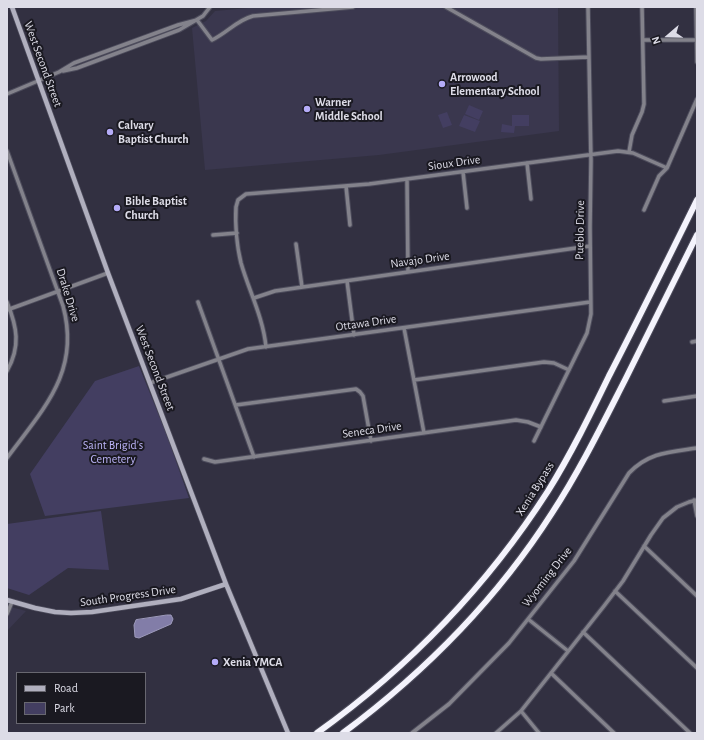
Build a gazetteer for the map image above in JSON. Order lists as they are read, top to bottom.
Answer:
{
  "streets": {
    "highway": ["Xenia Bypass"],
    "main road": ["West Second Street", "South Progress Drive"],
    "street": [
      "Sioux Drive",
      "Pueblo Drive",
      "Navajo Drive",
      "Drake Drive",
      "Ottawa Drive",
      "Seneca Drive",
      "Wyoming Drive"
    ]
  },
  "crossings": [
    ["West Second Street", "Ottawa Drive"],
    ["West Second Street", "South Progress Drive"],
    ["Sioux Drive", "Pueblo Drive"],
    ["Pueblo Drive", "Navajo Drive"],
    ["Pueblo Drive", "Ottawa Drive"],
    ["Pueblo Drive", "Seneca Drive"]
  ],
  "parks": ["Saint Brigid’s Cemetery"],
  "places": [
    "Arrowood Elementary School",
    "Warner Middle School",
    "Calvary Baptist Church",
    "Bible Baptist Church",
    "Xenia YMCA"
  ],
  "legend": ["Road", "Park"],
  "north": "left"
}
